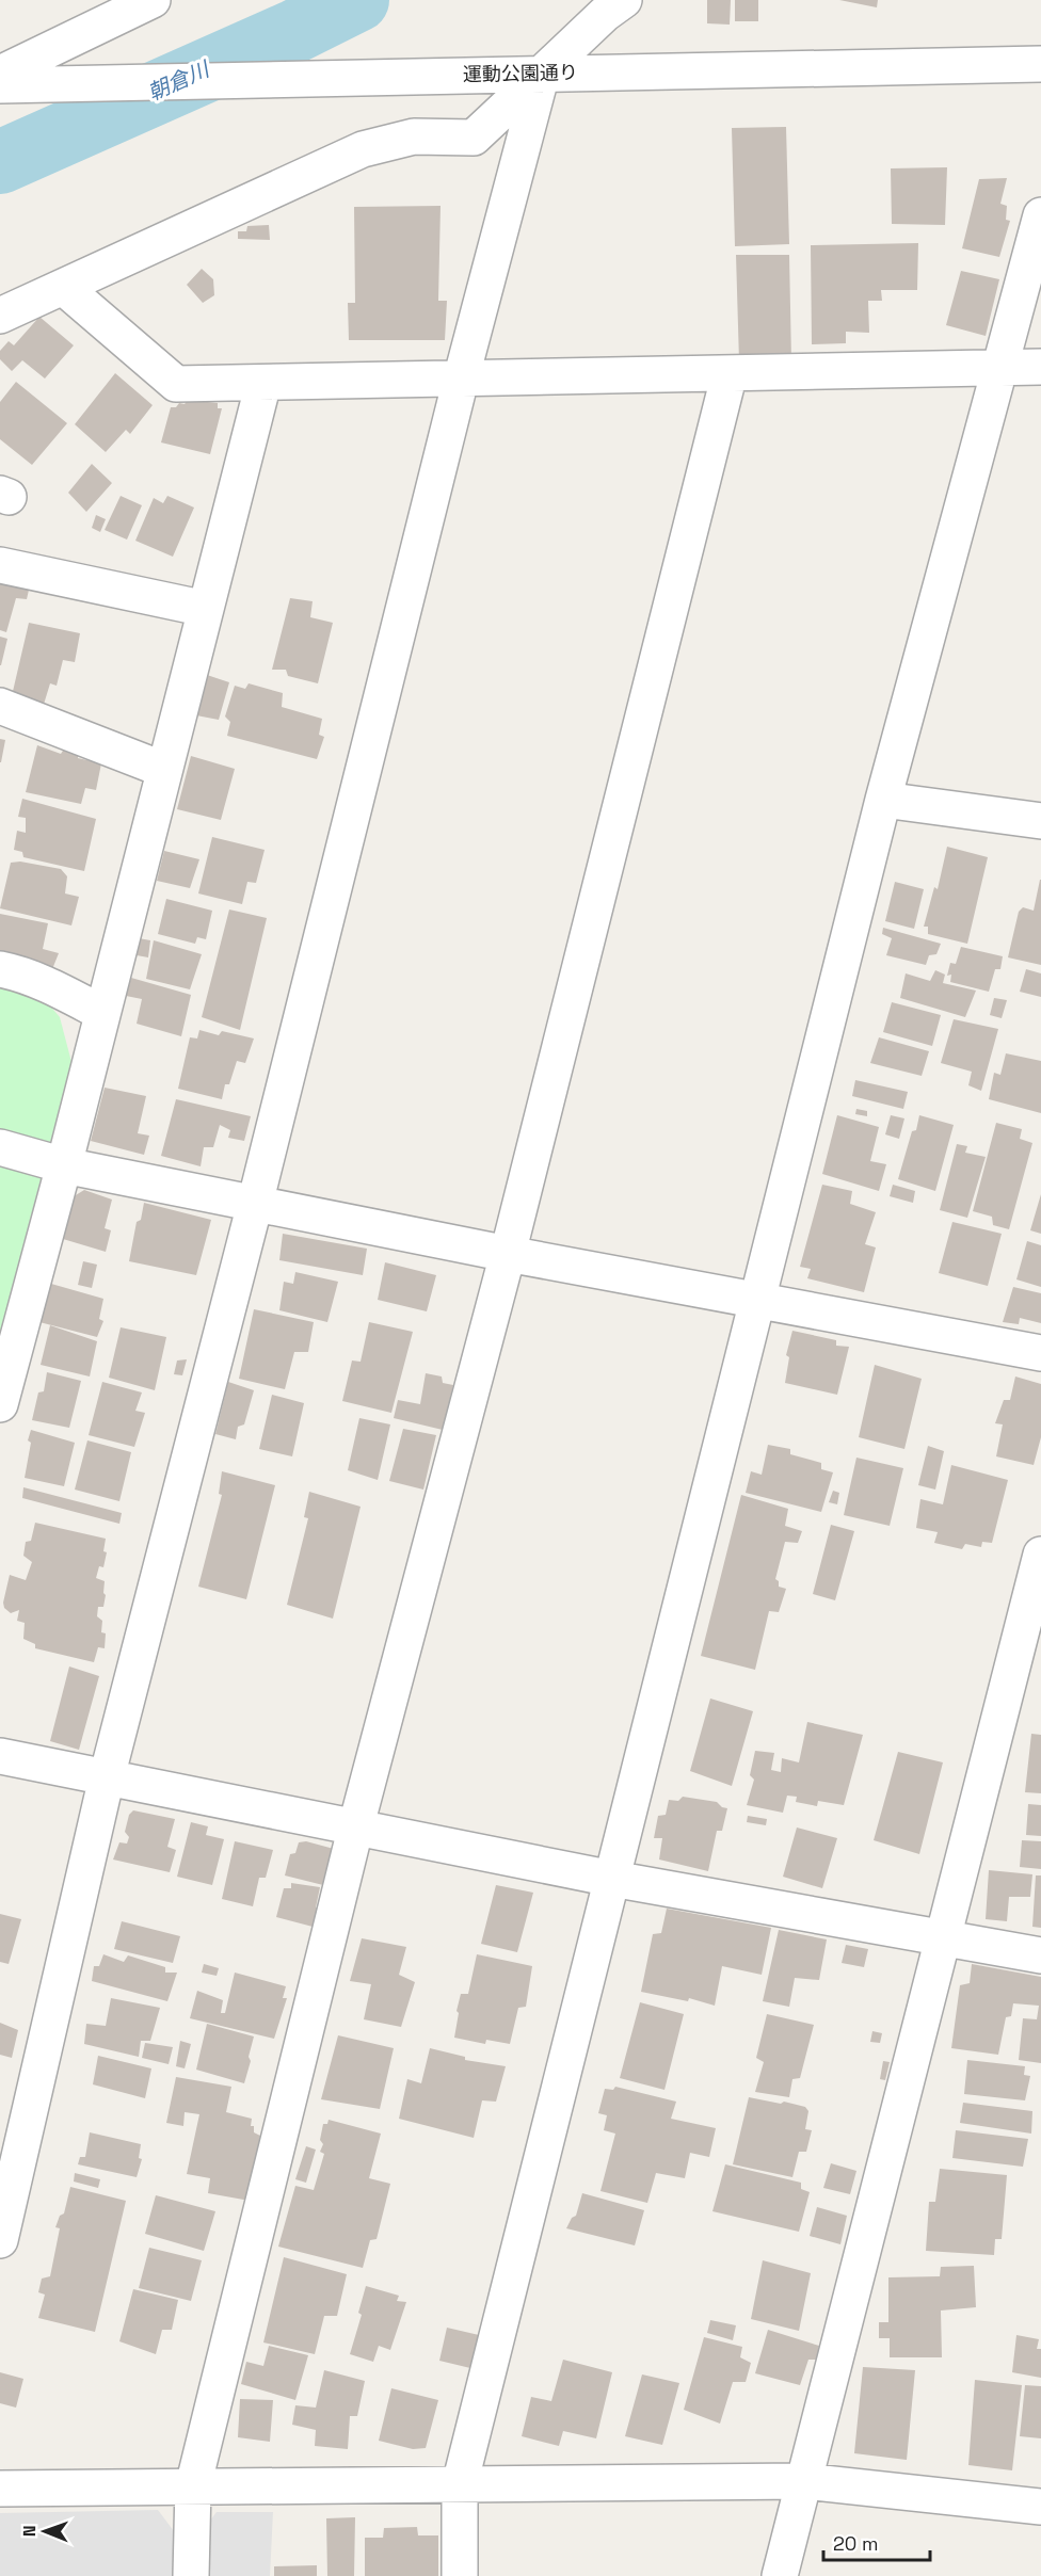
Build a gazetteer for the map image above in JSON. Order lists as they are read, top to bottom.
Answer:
{
  "streets": {
    "street": ["運動公園通り"]
  },
  "water": ["朝倉川"],
  "scale_bar": "20 m",
  "north": "left"
}
